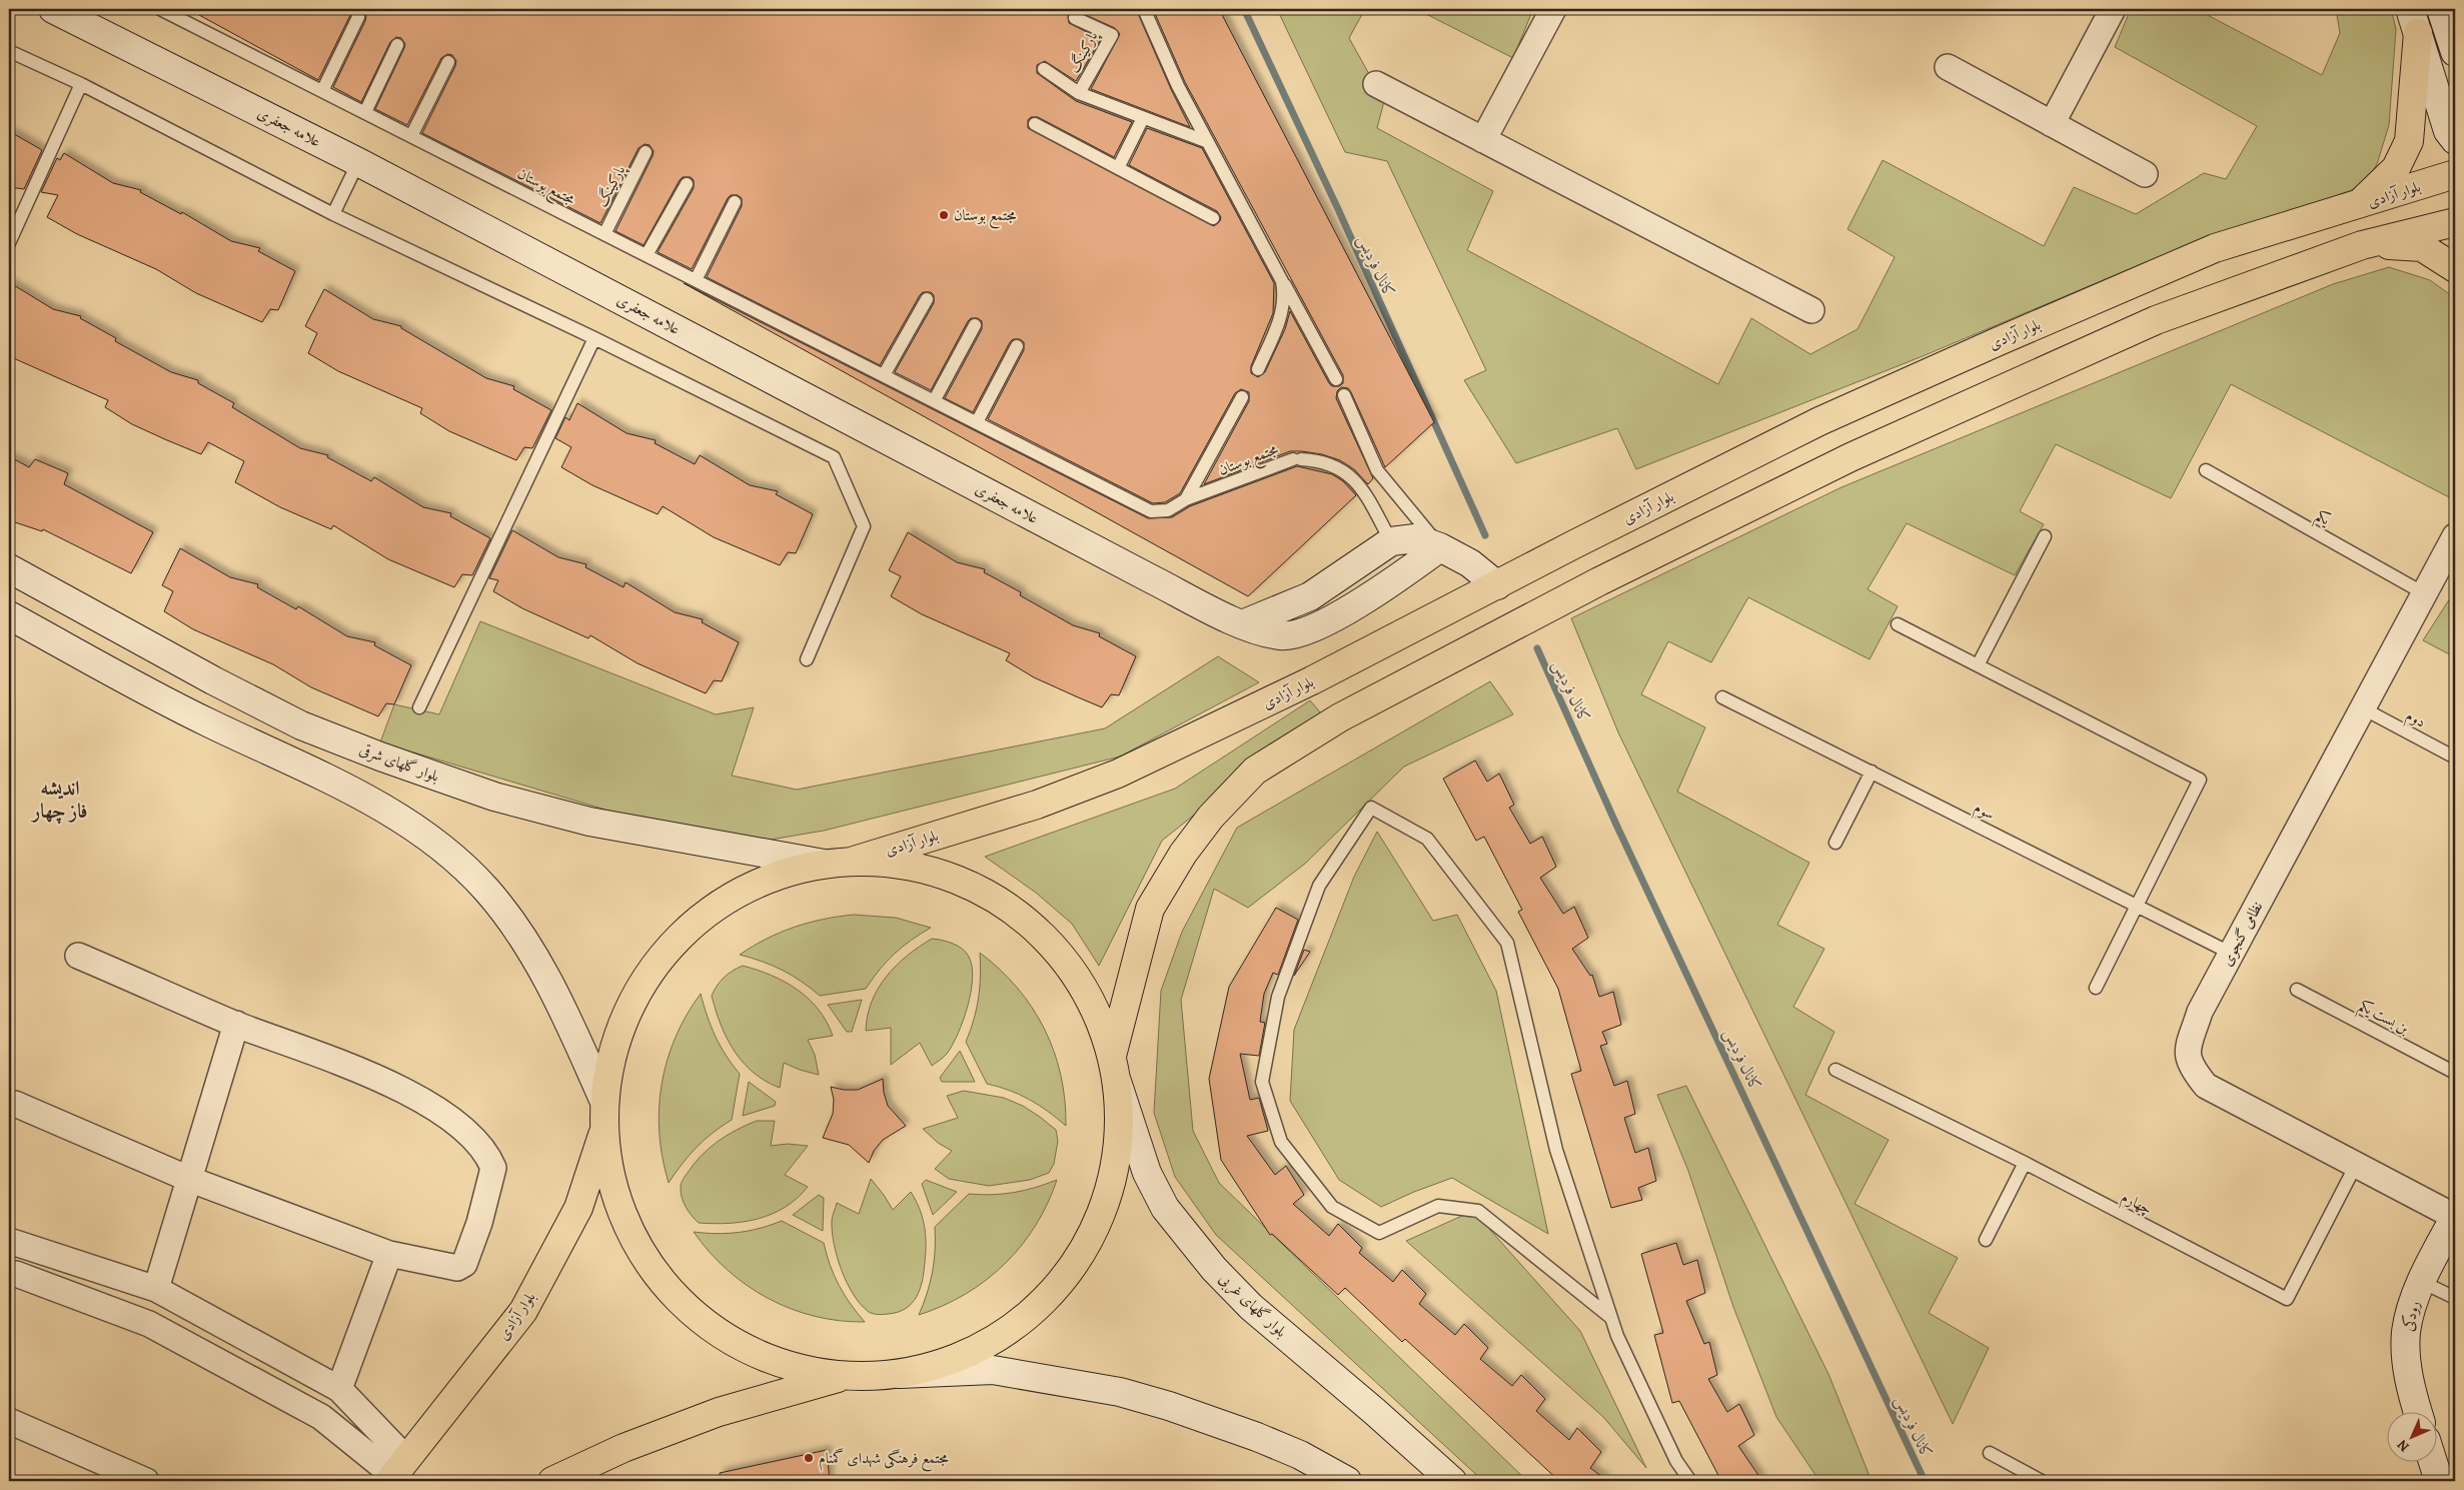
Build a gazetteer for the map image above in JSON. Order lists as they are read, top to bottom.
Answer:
{
  "streets": {
    "main road": [
      "علامه جعفری",
      "بلوار آزادی",
      "بلوار گلهای شرقی",
      "بلوار گلهای غربی",
      "رودکی"
    ],
    "street": ["نظامی گنجوی"],
    "lane": [
      "پارکینگ",
      "مجتمع بوستان",
      "یکم",
      "دوم",
      "سوم",
      "بن بست یکم",
      "چهارم"
    ]
  },
  "crossings": [
    ["پارکینگ", "مجتمع بوستان"],
    ["یکم", "نظامی گنجوی"],
    ["دوم", "نظامی گنجوی"],
    ["سوم", "نظامی گنجوی"],
    ["نظامی گنجوی", "چهارم"],
    ["نظامی گنجوی", "رودکی"]
  ],
  "districts": ["اندیشه فاز چهار"],
  "water": ["کانال فردیس"],
  "places": ["مجتمع بوستان", "مجتمع فرهنگی شهدای گمنام"],
  "north": "bottom left"
}
